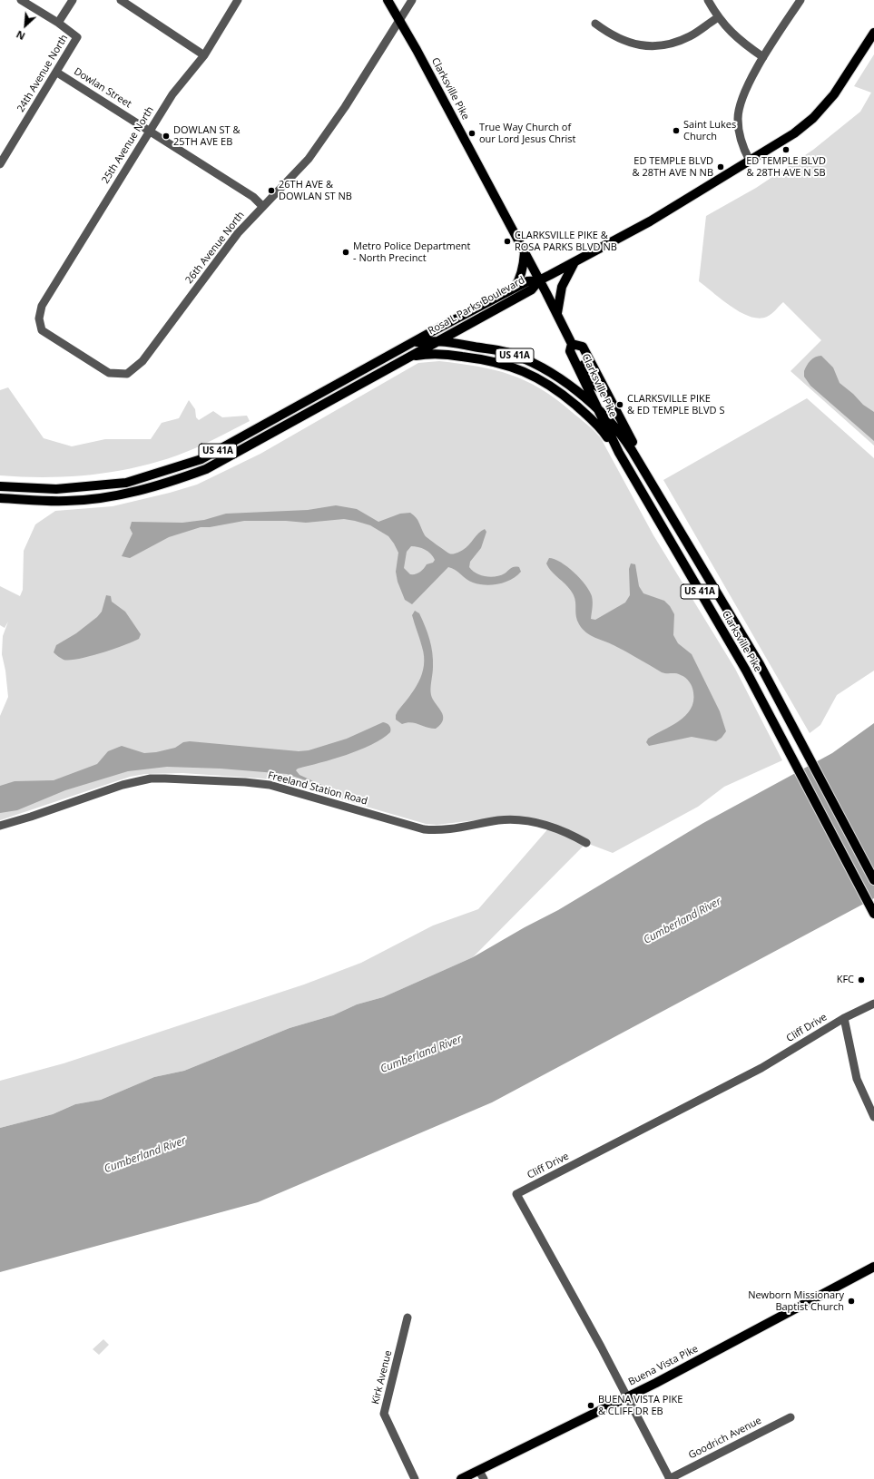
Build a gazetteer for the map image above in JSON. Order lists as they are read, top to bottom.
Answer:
{
  "streets": {
    "main road": [
      "Clarksville Pike",
      "Rosa L Parks Boulevard",
      "US 41A",
      "Buena Vista Pike"
    ],
    "street": [
      "24th Avenue North",
      "Dowlan Street",
      "25th Avenue North",
      "26th Avenue North",
      "Freeland Station Road",
      "Cliff Drive",
      "Kirk Avenue",
      "Goodrich Avenue"
    ]
  },
  "crossings": [
    ["24th Avenue North", "Dowlan Street"],
    ["Dowlan Street", "25th Avenue North"],
    ["Dowlan Street", "26th Avenue North"],
    ["Clarksville Pike", "26th Avenue North"],
    ["Clarksville Pike", "Rosa L Parks Boulevard"],
    ["Clarksville Pike", "US 41A"],
    ["25th Avenue North", "26th Avenue North"],
    ["Rosa L Parks Boulevard", "US 41A"],
    ["Cliff Drive", "Buena Vista Pike"],
    ["Cliff Drive", "Goodrich Avenue"]
  ],
  "water": ["Cumberland River"],
  "places": [
    "Saint Lukes Church",
    "True Way Church of our Lord Jesus Christ",
    "DOWLAN ST & 25TH AVE EB",
    "ED TEMPLE BLVD & 28TH AVE N SB",
    "ED TEMPLE BLVD & 28TH AVE N NB",
    "26TH AVE & DOWLAN ST NB",
    "CLARKSVILLE PIKE & ROSA PARKS BLVD NB",
    "Metro Police Department - North Precinct",
    "CLARKSVILLE PIKE & ED TEMPLE BLVD S",
    "KFC",
    "Newborn Missionary Baptist Church",
    "BUENA VISTA PIKE & CLIFF DR EB"
  ],
  "north": "bottom left"
}
